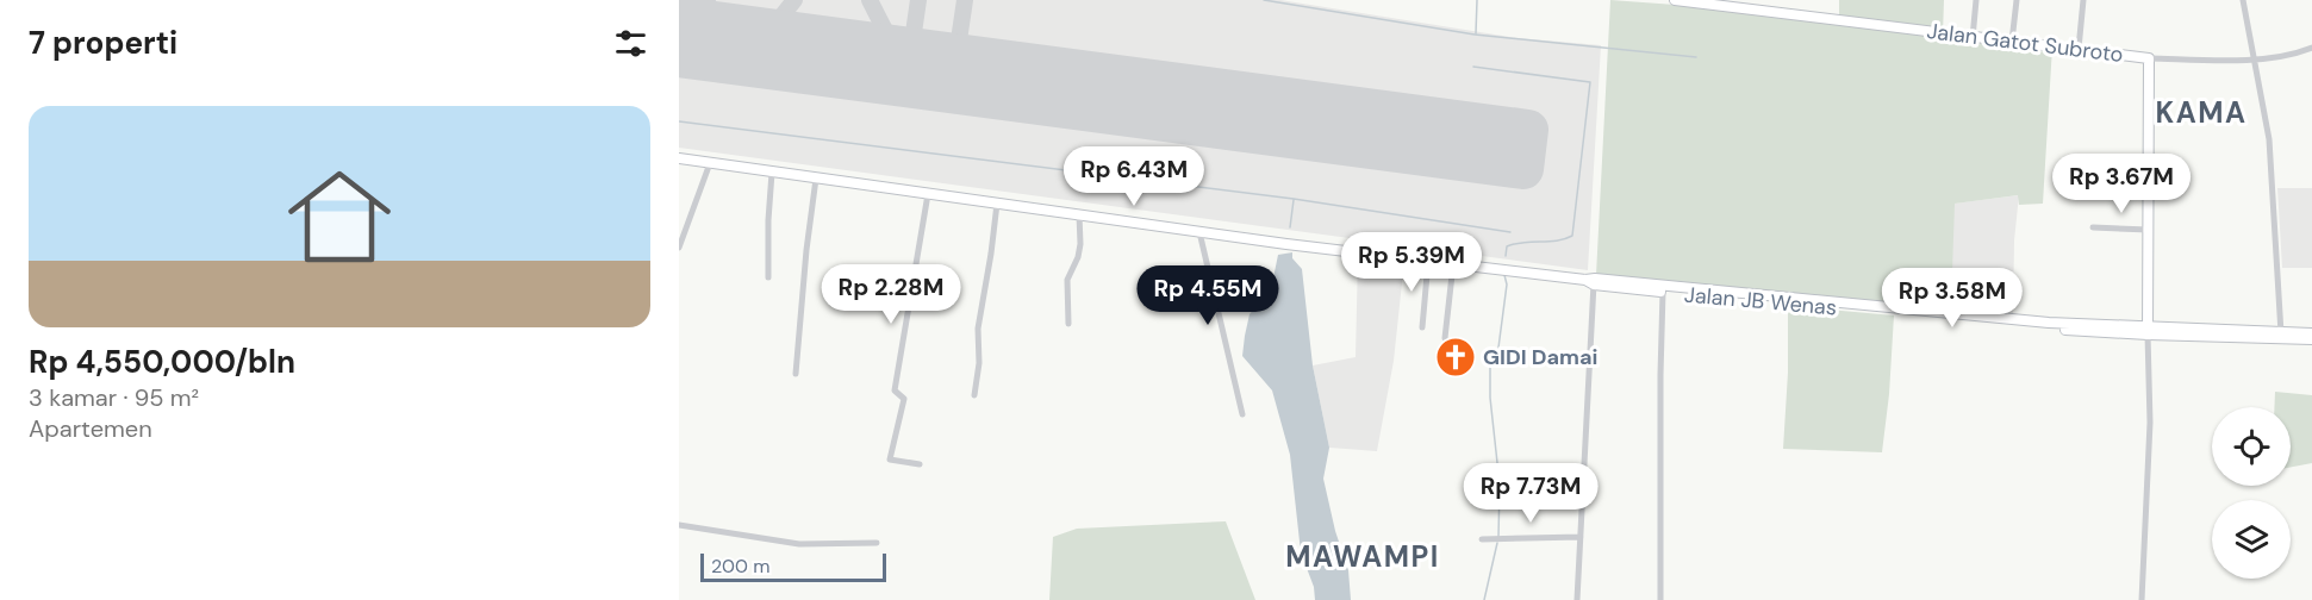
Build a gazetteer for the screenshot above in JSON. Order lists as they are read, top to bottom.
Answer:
{
  "streets": {
    "main road": ["Jalan Gatot Subroto", "Jalan JB Wenas"]
  },
  "crossings": [
    ["Jalan Gatot Subroto", "Jalan JB Wenas"]
  ],
  "districts": ["KAMA", "MAWAMPI"],
  "places": {
    "church": ["GIDI Damai"]
  },
  "scale_bar": "200 m",
  "page": {
    "heading": "7 properti",
    "list": [
      {
        "name": "Rp 4,550,000/bln",
        "note": "3 kamar · 95 m² · Apartemen"
      }
    ],
    "price": [
      "Rp 6.43M",
      "Rp 3.67M",
      "Rp 5.39M",
      "Rp 2.28M",
      "Rp 4.55M",
      "Rp 3.58M",
      "Rp 7.73M"
    ],
    "scale": "200 m"
  }
}
